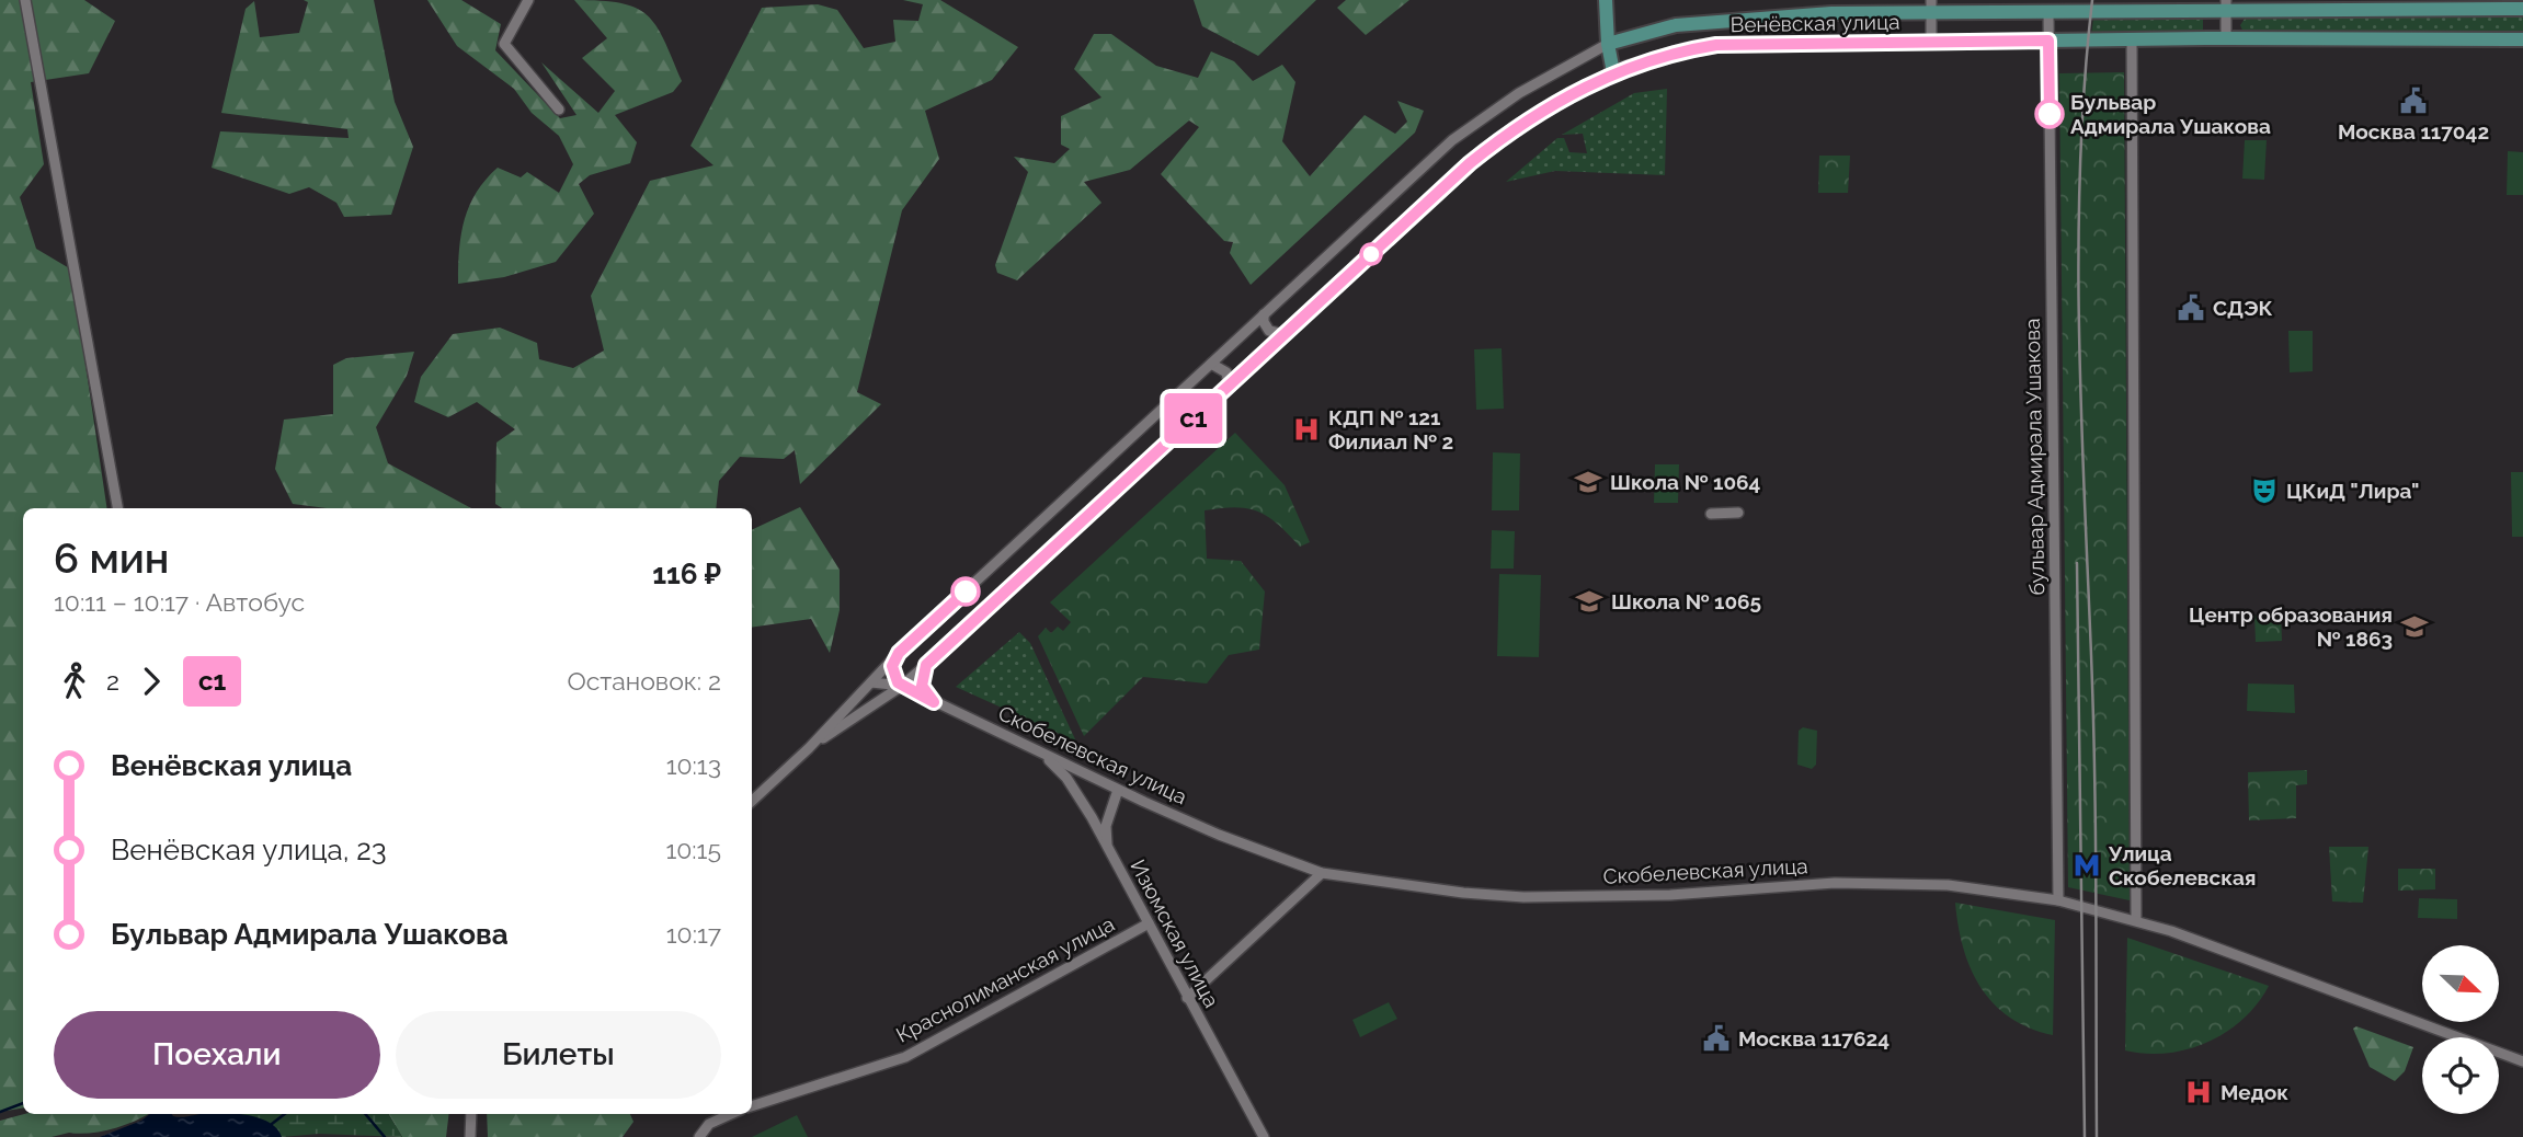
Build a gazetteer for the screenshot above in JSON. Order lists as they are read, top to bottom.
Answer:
{
  "streets": {
    "main road": ["Венёвская улица"],
    "street": [
      "бульвар Адмирала Ушакова",
      "Скобелевская улица",
      "Изюмская улица",
      "Краснолиманская улица"
    ]
  },
  "crossings": [
    ["Венёвская улица", "бульвар Адмирала Ушакова"],
    ["Венёвская улица", "Скобелевская улица"],
    ["бульвар Адмирала Ушакова", "Скобелевская улица"],
    ["Скобелевская улица", "Изюмская улица"],
    ["Изюмская улица", "Краснолиманская улица"]
  ],
  "places": {
    "public building": ["Москва 117042", "СДЭК", "Москва 117624"],
    "other": ["Бульвар Адмирала Ушакова"],
    "hospital": ["КДП № 121 Филиал № 2", "Медок"],
    "school or university": ["Школа № 1064", "Школа № 1065", "Центр образования № 1863"],
    "theatre": ["ЦКиД \"Лира\""],
    "metro station": ["Улица Скобелевская"]
  },
  "lines": ["bus line с1"],
  "north": "bottom right",
  "page": {
    "on_map": "с1",
    "heading": ["6 мин", "10:11 – 10:17 · Автобус", "116 ₽"],
    "legs": ["2", "с1", "Остановок: 2"],
    "list": [
      {
        "name": "Венёвская улица",
        "value": "10:13"
      },
      {
        "name": "Венёвская улица, 23",
        "value": "10:15"
      },
      {
        "name": "Бульвар Адмирала Ушакова",
        "value": "10:17"
      }
    ],
    "buttons": ["Поехали", "Билеты"]
  }
}
